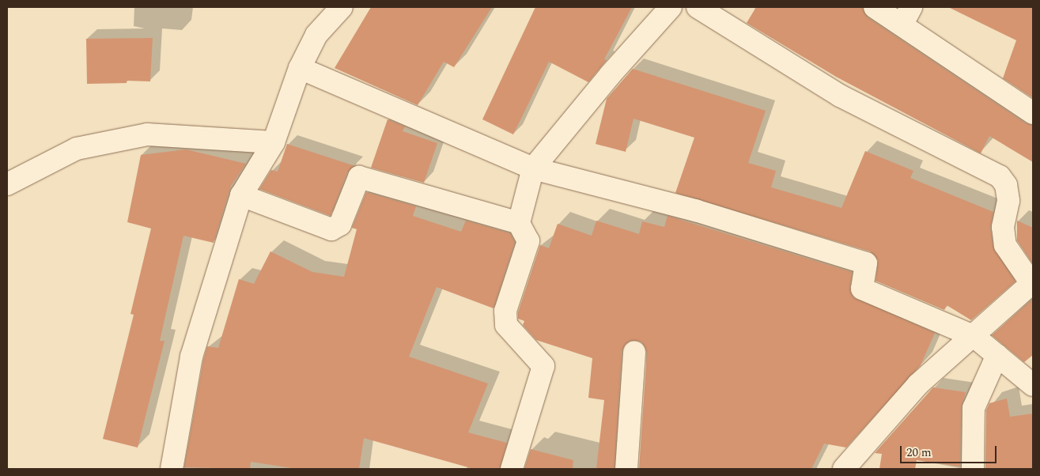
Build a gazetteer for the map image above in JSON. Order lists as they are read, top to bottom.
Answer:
{
  "scale_bar": "20 m"
}
